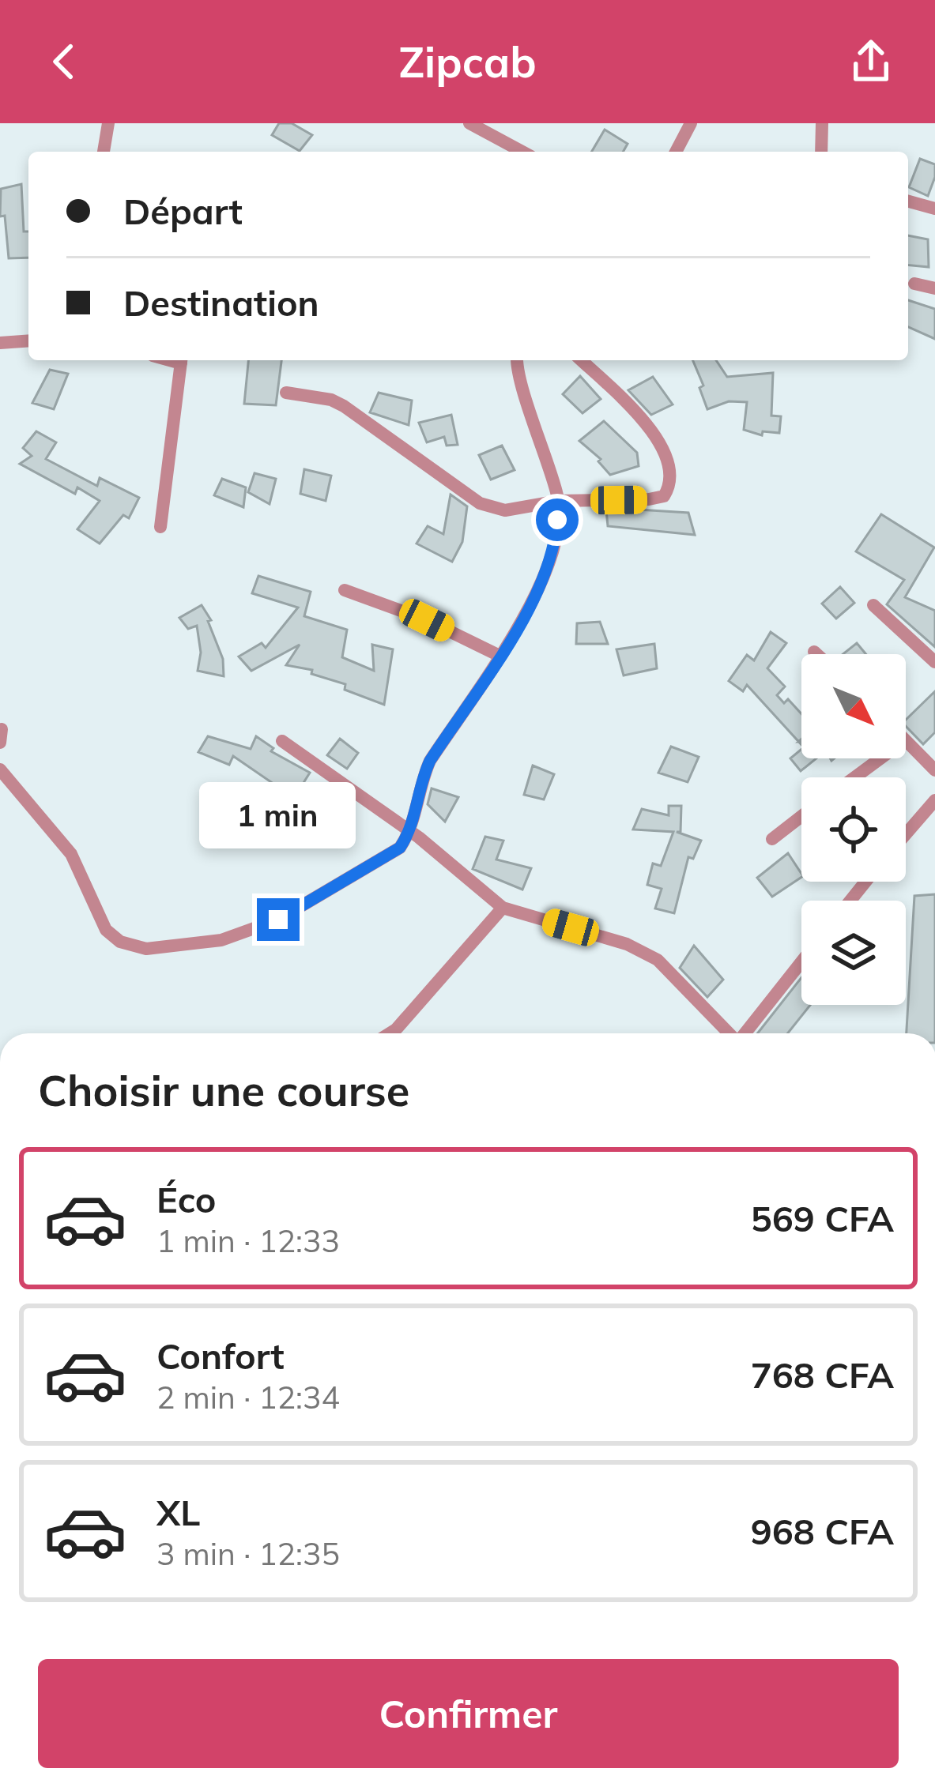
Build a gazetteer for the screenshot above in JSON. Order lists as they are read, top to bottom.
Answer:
{
  "north": "bottom right",
  "page": {
    "header": "Zipcab",
    "banner": ["Départ", "Destination"],
    "bubble": "1 min",
    "heading": "Choisir une course",
    "list": [
      {
        "name": "Éco",
        "note": "1 min · 12:33",
        "value": "569 CFA"
      },
      {
        "name": "Confort",
        "note": "2 min · 12:34",
        "value": "768 CFA"
      },
      {
        "name": "XL",
        "note": "3 min · 12:35",
        "value": "968 CFA"
      }
    ],
    "buttons": "Confirmer"
  }
}
